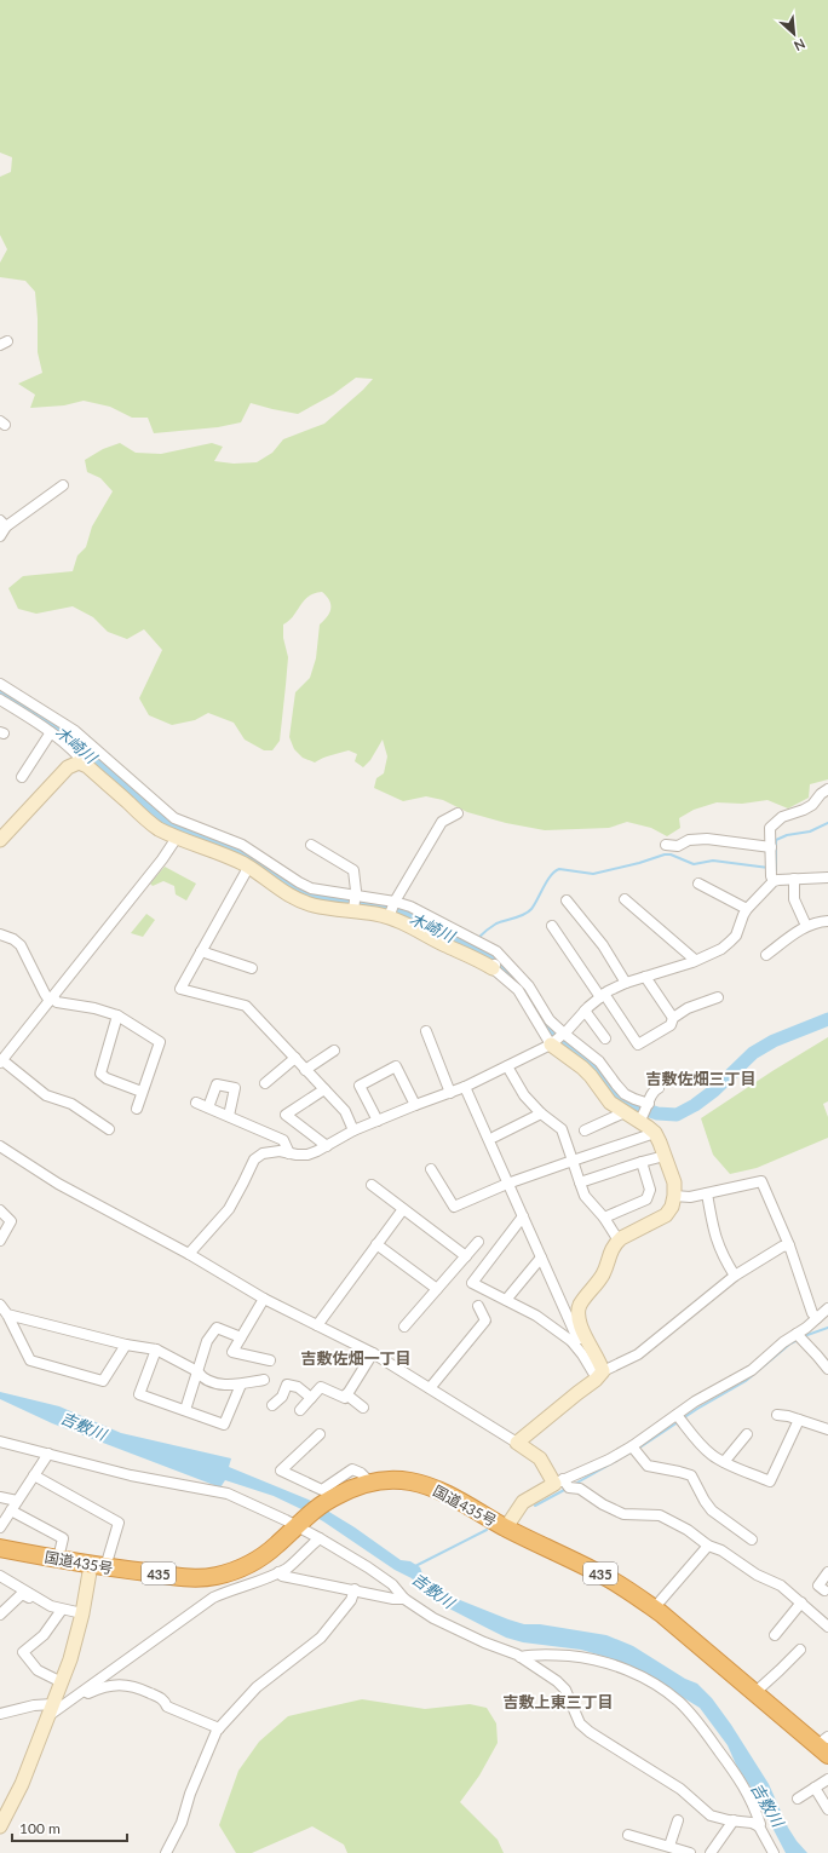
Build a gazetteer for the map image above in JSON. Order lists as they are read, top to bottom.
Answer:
{
  "streets": {
    "highway": ["国道435号", "435"]
  },
  "districts": ["吉敷佐畑三丁目", "吉敷佐畑一丁目", "吉敷上東三丁目"],
  "water": ["木崎川", "吉敷川"],
  "scale_bar": "100 m",
  "north": "bottom right"
}
